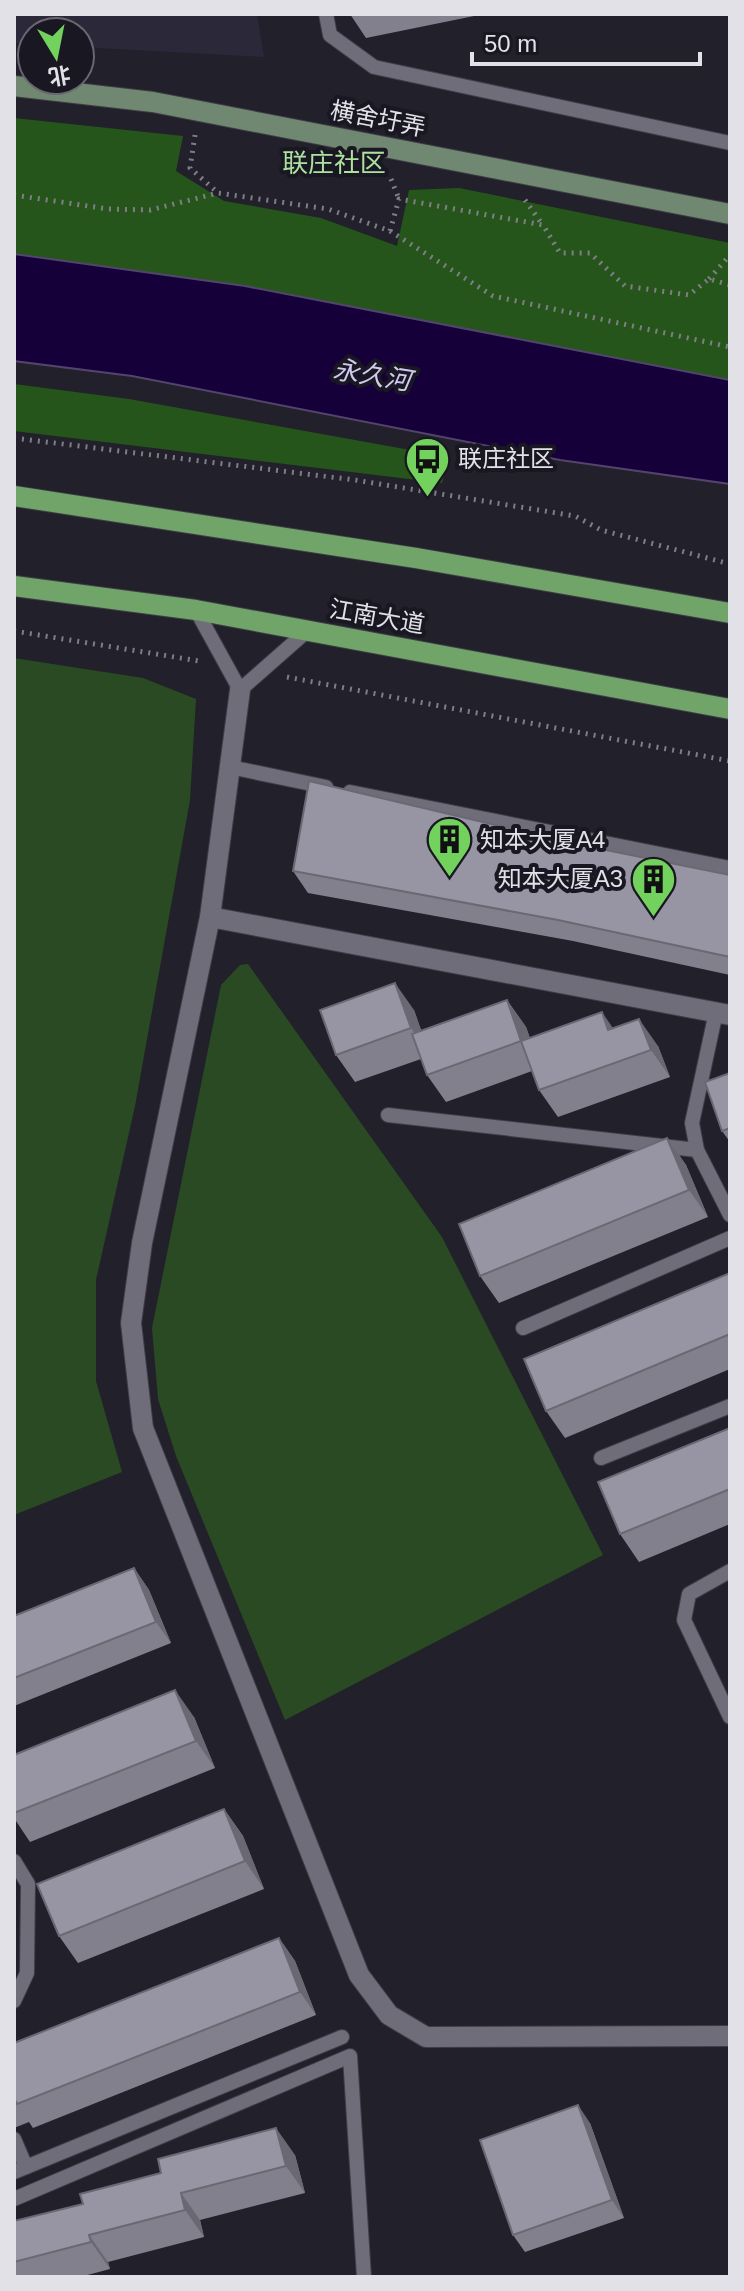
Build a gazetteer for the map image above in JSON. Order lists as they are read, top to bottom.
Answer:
{
  "streets": {
    "main road": ["江南大道"],
    "street": ["横舍圩弄"]
  },
  "districts": ["联庄社区"],
  "water": ["永久河"],
  "places": {
    "bus stop": ["联庄社区"],
    "building": ["知本大厦A4", "知本大厦A3"]
  },
  "scale_bar": "50 m",
  "north": "bottom"
}
